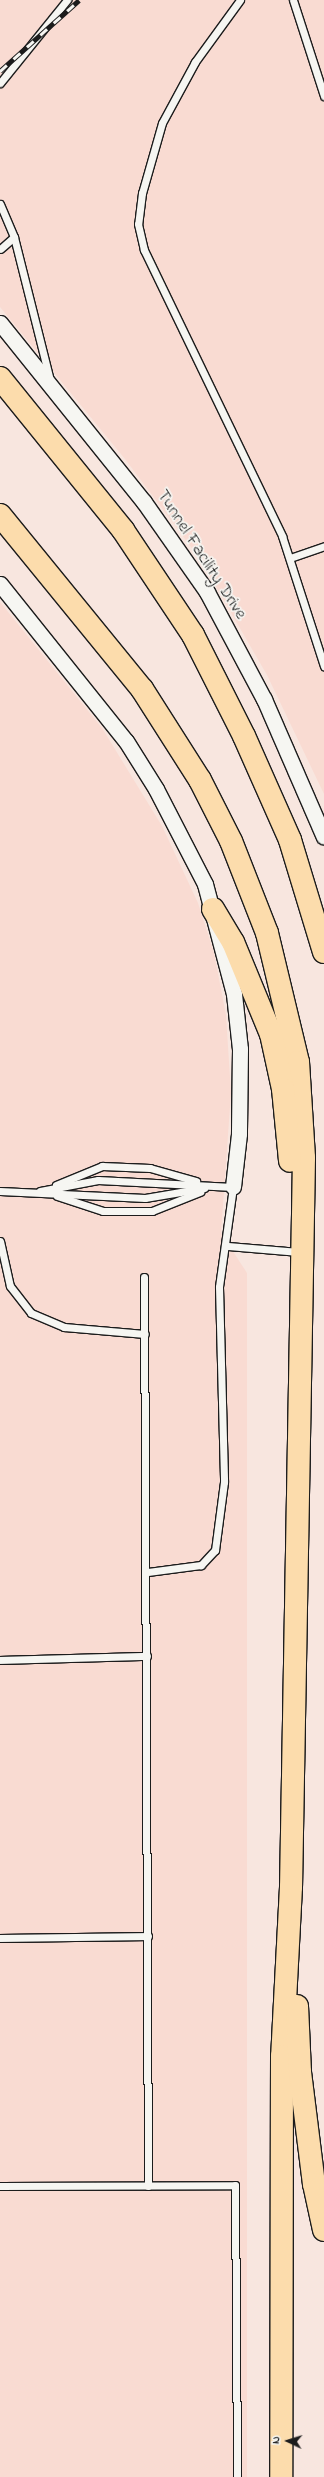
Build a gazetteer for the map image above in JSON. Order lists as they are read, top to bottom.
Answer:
{
  "streets": {
    "street": ["Tunnel Facility Drive"]
  },
  "north": "left"
}
